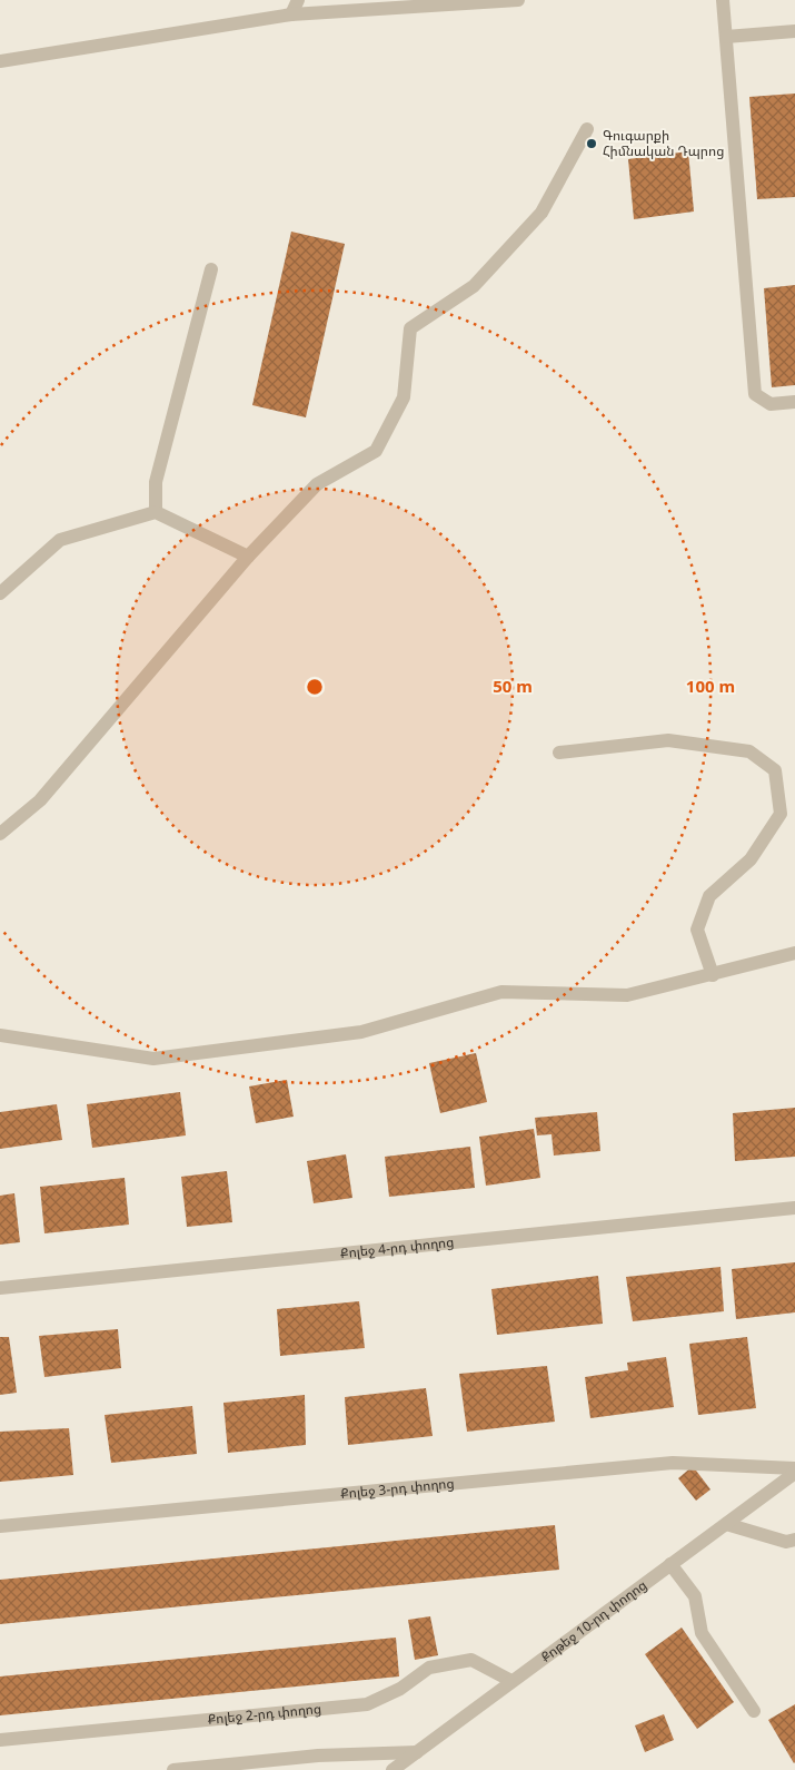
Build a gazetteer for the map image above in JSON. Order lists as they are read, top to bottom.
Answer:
{
  "streets": {
    "street": [
      "Քոլեջ 4-րդ փողոց",
      "Քոլեջ 3-րդ փողոց",
      "Քոթեջ 10-րդ փողոց",
      "Քոլեջ 2-րդ փողոց"
    ]
  },
  "crossings": [
    ["Քոթեջ 10-րդ փողոց", "Քոլեջ 2-րդ փողոց"]
  ],
  "places": ["Գուգարքի Հիմնական Դպրոց"],
  "rings": ["50 m", "100 m"]
}
